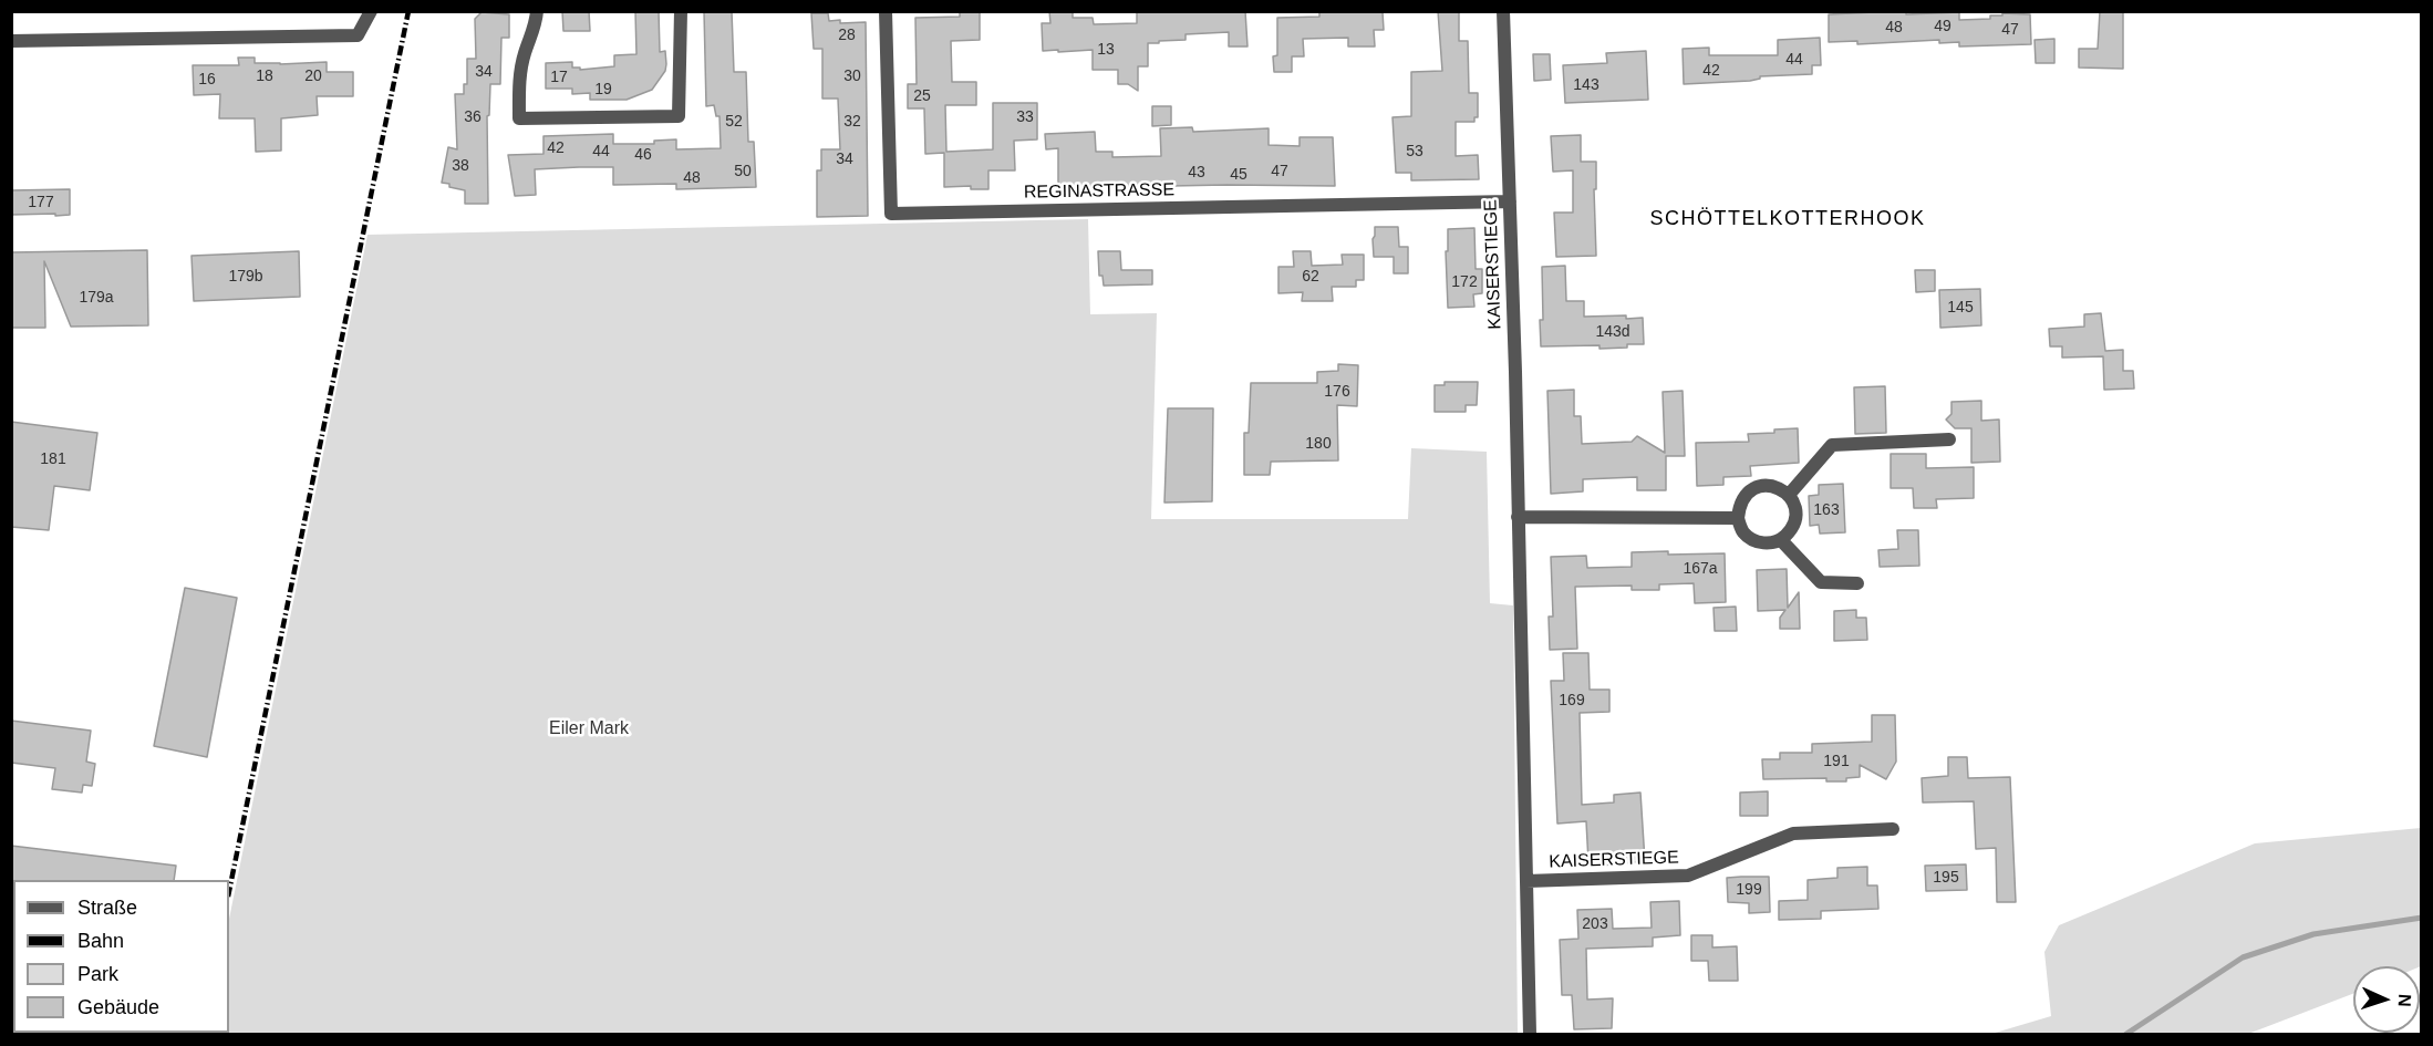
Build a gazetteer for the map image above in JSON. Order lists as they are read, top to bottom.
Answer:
{
  "streets": {
    "street": ["REGINASTRASSE", "KAISERSTIEGE"]
  },
  "crossings": [
    ["REGINASTRASSE", "KAISERSTIEGE"]
  ],
  "districts": ["SCHÖTTELKOTTERHOOK"],
  "parks": ["Eiler Mark"],
  "house_numbers": [
    "49",
    "48",
    "47",
    "28",
    "13",
    "44",
    "42",
    "34",
    "18",
    "20",
    "30",
    "17",
    "16",
    "143",
    "19",
    "25",
    "36",
    "33",
    "52",
    "32",
    "42",
    "44",
    "53",
    "46",
    "34",
    "38",
    "50",
    "47",
    "43",
    "45",
    "48",
    "177",
    "179b",
    "62",
    "172",
    "179a",
    "145",
    "143d",
    "176",
    "180",
    "181",
    "163",
    "167a",
    "169",
    "191",
    "195",
    "199",
    "203"
  ],
  "legend": [
    "Straße",
    "Bahn",
    "Park",
    "Gebäude"
  ],
  "north": "right"
}
